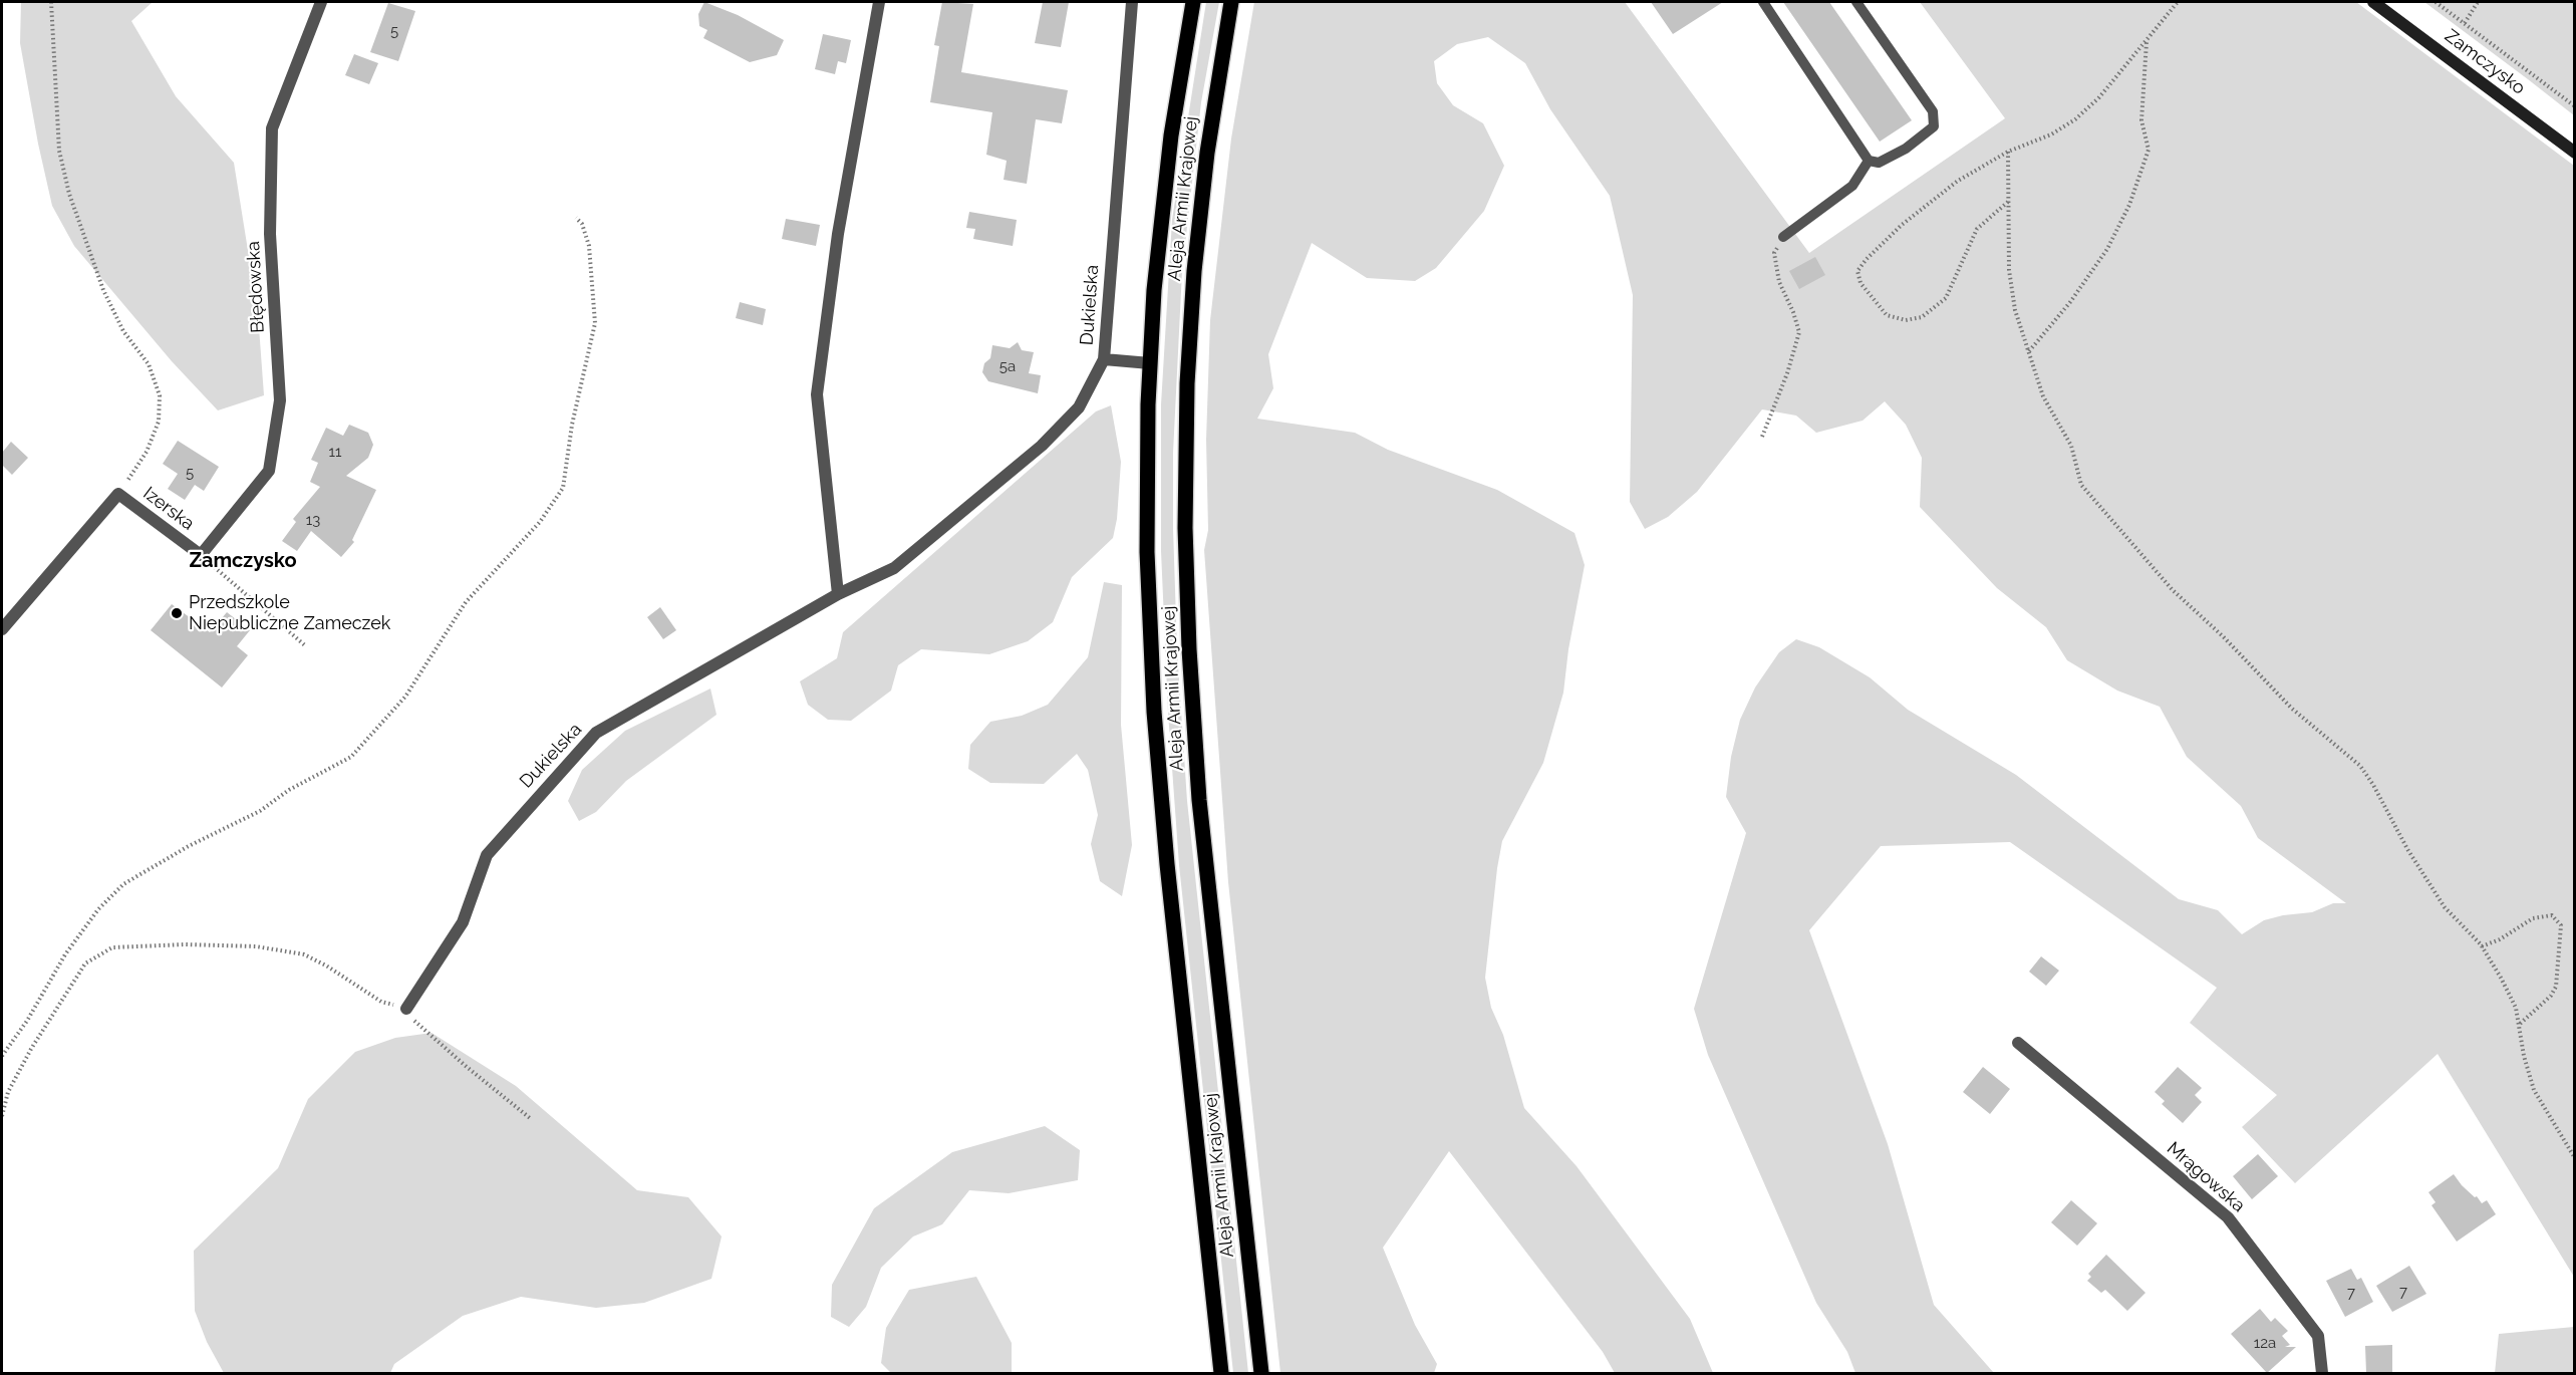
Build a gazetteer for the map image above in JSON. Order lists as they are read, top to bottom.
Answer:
{
  "streets": {
    "main road": ["Aleja Armii Krajowej"],
    "street": [
      "Zamczysko",
      "Błędowska",
      "Dukielska",
      "Izerska",
      "Mrągowska"
    ]
  },
  "crossings": [
    ["Błędowska", "Izerska"]
  ],
  "districts": ["Zamczysko"],
  "places": ["Przedszkole Niepubliczne Zameczek"],
  "house_numbers": [
    "5",
    "5a",
    "11",
    "5",
    "13",
    "7",
    "7",
    "12a"
  ]
}
